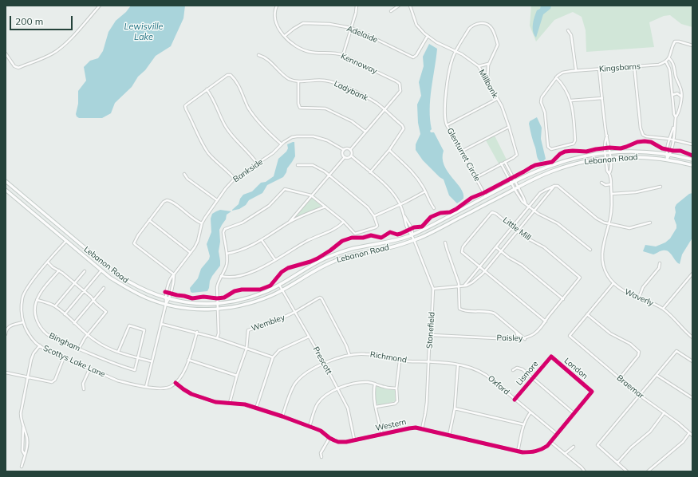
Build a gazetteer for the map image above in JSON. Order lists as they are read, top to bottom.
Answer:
{
  "streets": {
    "main road": ["Lebanon Road"],
    "street": [
      "Adelaide",
      "Kennoway",
      "Kingsbarns",
      "Millbank",
      "Ladybank",
      "Glenturret Circle",
      "Bankside",
      "Little Mill",
      "Waverly",
      "Wembley",
      "Stonefield",
      "Paisley",
      "Bingham",
      "Richmond",
      "Prescott",
      "Scottys Lake Lane",
      "London",
      "Lismore",
      "Oxford",
      "Braemar",
      "Western"
    ]
  },
  "crossings": [
    ["Adelaide", "Kennoway"],
    ["Adelaide", "Millbank"],
    ["Kennoway", "Ladybank"],
    ["Millbank", "Glenturret Circle"],
    ["Glenturret Circle", "Lebanon Road"],
    ["Lebanon Road", "Bankside"],
    ["Lebanon Road", "Waverly"],
    ["Lebanon Road", "Stonefield"],
    ["Lebanon Road", "Prescott"],
    ["Lebanon Road", "Scottys Lake Lane"],
    ["Bankside", "Scottys Lake Lane"],
    ["Little Mill", "Paisley"],
    ["Wembley", "Richmond"],
    ["Wembley", "Prescott"],
    ["Wembley", "Western"],
    ["Stonefield", "Paisley"],
    ["Stonefield", "Richmond"],
    ["Stonefield", "Oxford"],
    ["Stonefield", "Western"],
    ["Richmond", "Prescott"],
    ["Richmond", "Oxford"],
    ["Richmond", "Western"],
    ["Prescott", "Western"],
    ["Scottys Lake Lane", "Western"],
    ["London", "Lismore"],
    ["London", "Western"],
    ["Lismore", "Oxford"],
    ["Oxford", "Western"]
  ],
  "water": ["Lewisville Lake"],
  "scale_bar": "200 m"
}
